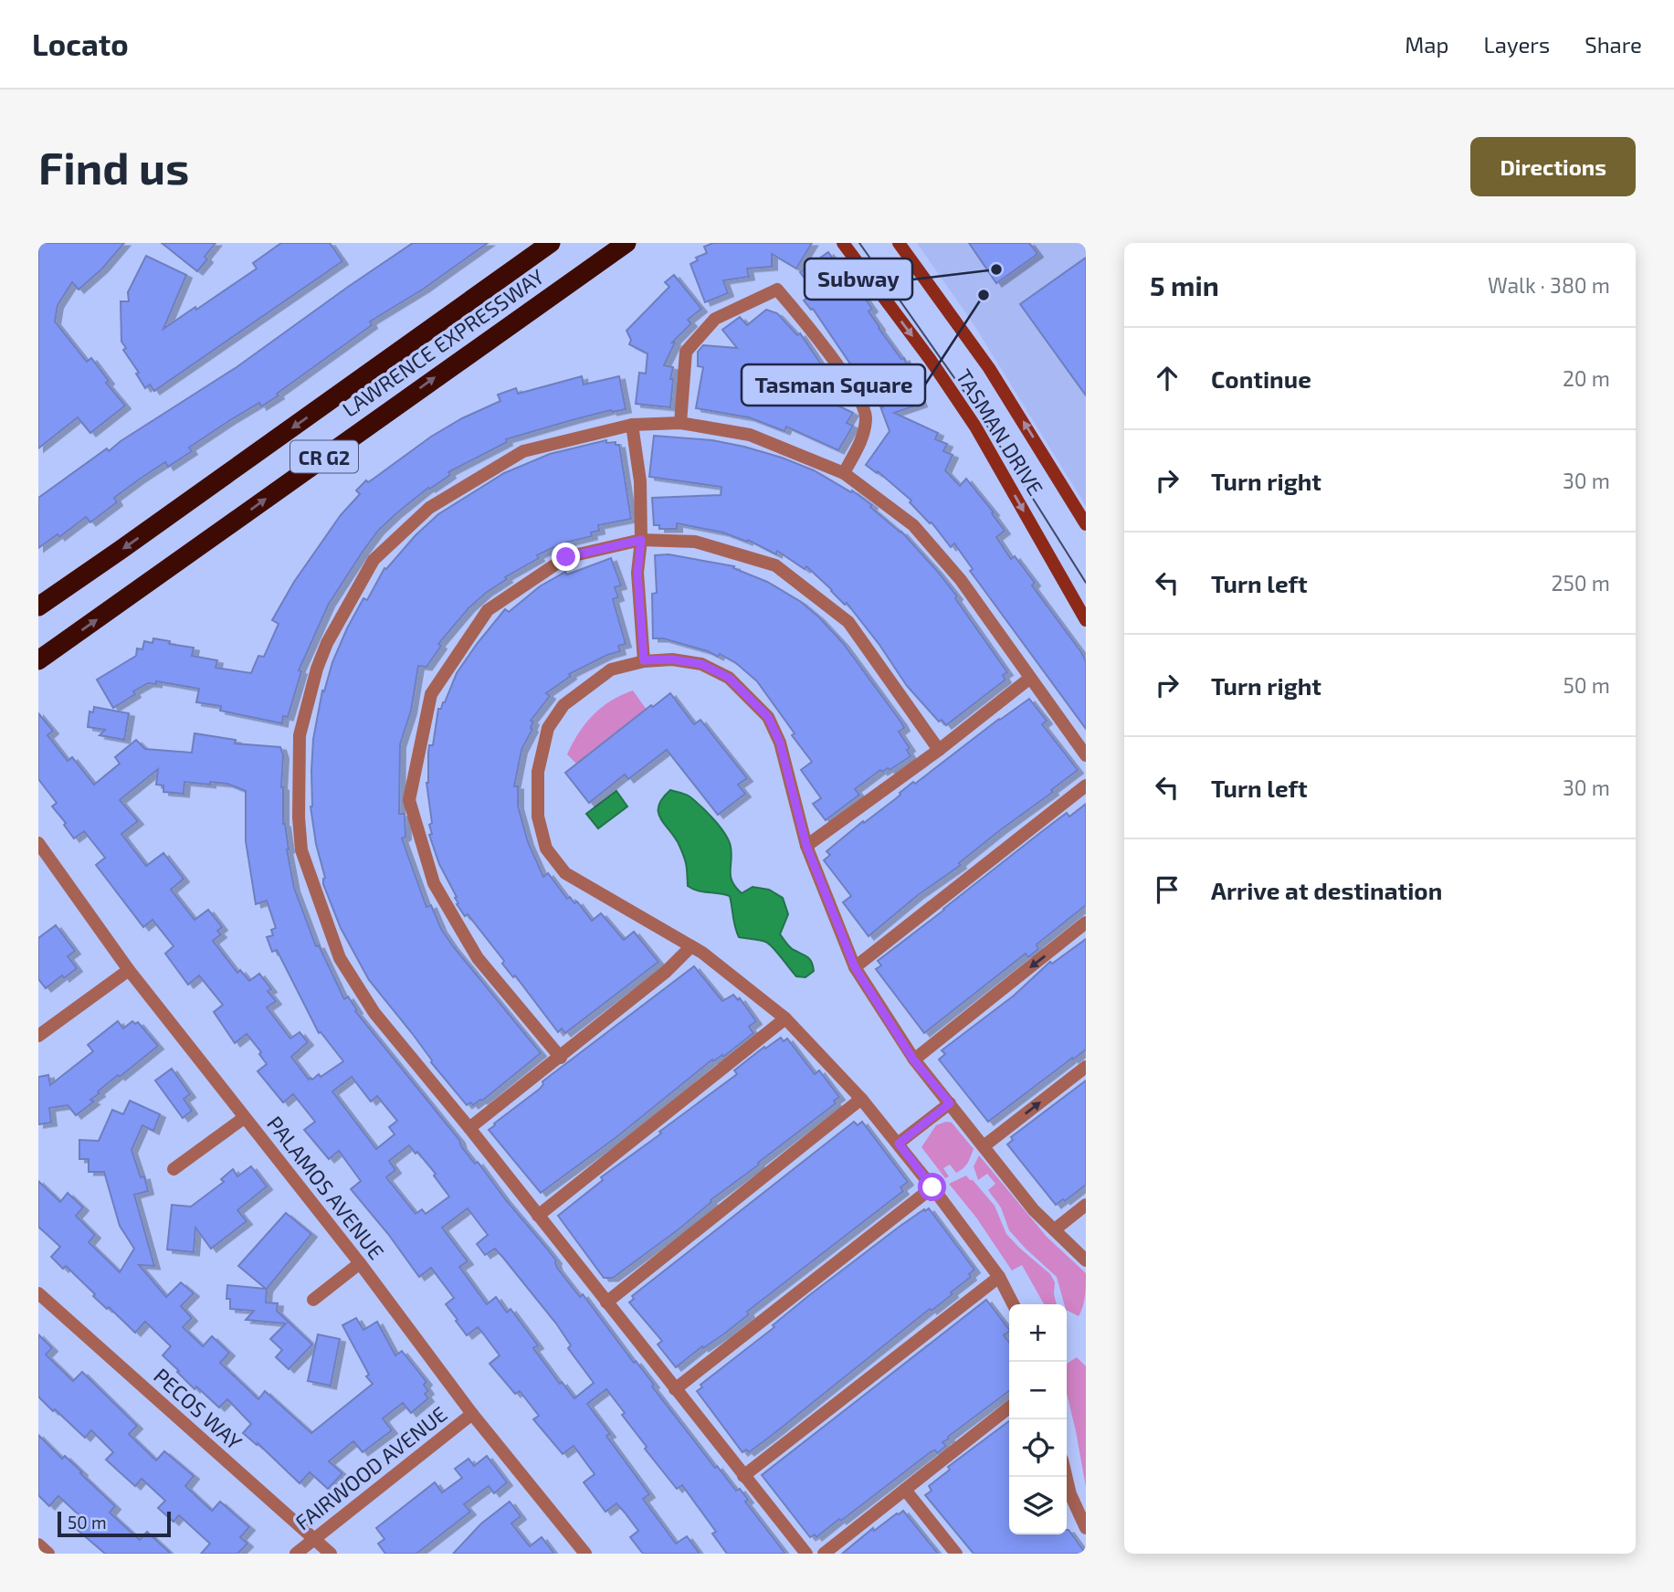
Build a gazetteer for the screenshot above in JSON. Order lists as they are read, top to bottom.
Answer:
{
  "streets": {
    "highway": ["LAWRENCE EXPRESSWAY", "CR G2"],
    "main road": ["TASMAN DRIVE"],
    "street": ["PALAMOS AVENUE", "PECOS WAY", "FAIRWOOD AVENUE"]
  },
  "crossings": [
    ["PALAMOS AVENUE", "FAIRWOOD AVENUE"],
    ["PECOS WAY", "FAIRWOOD AVENUE"]
  ],
  "places": ["Subway", "Tasman Square"],
  "scale_bar": "50 m",
  "page": {
    "header": "Locato",
    "nav": ["Map", "Layers", "Share"],
    "buttons": "Directions",
    "title": "Find us",
    "heading": ["5 min", "Walk · 380 m"],
    "list": [
      ["Continue", "20 m"],
      ["Turn right", "30 m"],
      ["Turn left", "250 m"],
      ["Turn right", "50 m"],
      ["Turn left", "30 m"],
      "Arrive at destination"
    ],
    "map_buttons": ["+", "−"],
    "scale": "50 m"
  }
}
